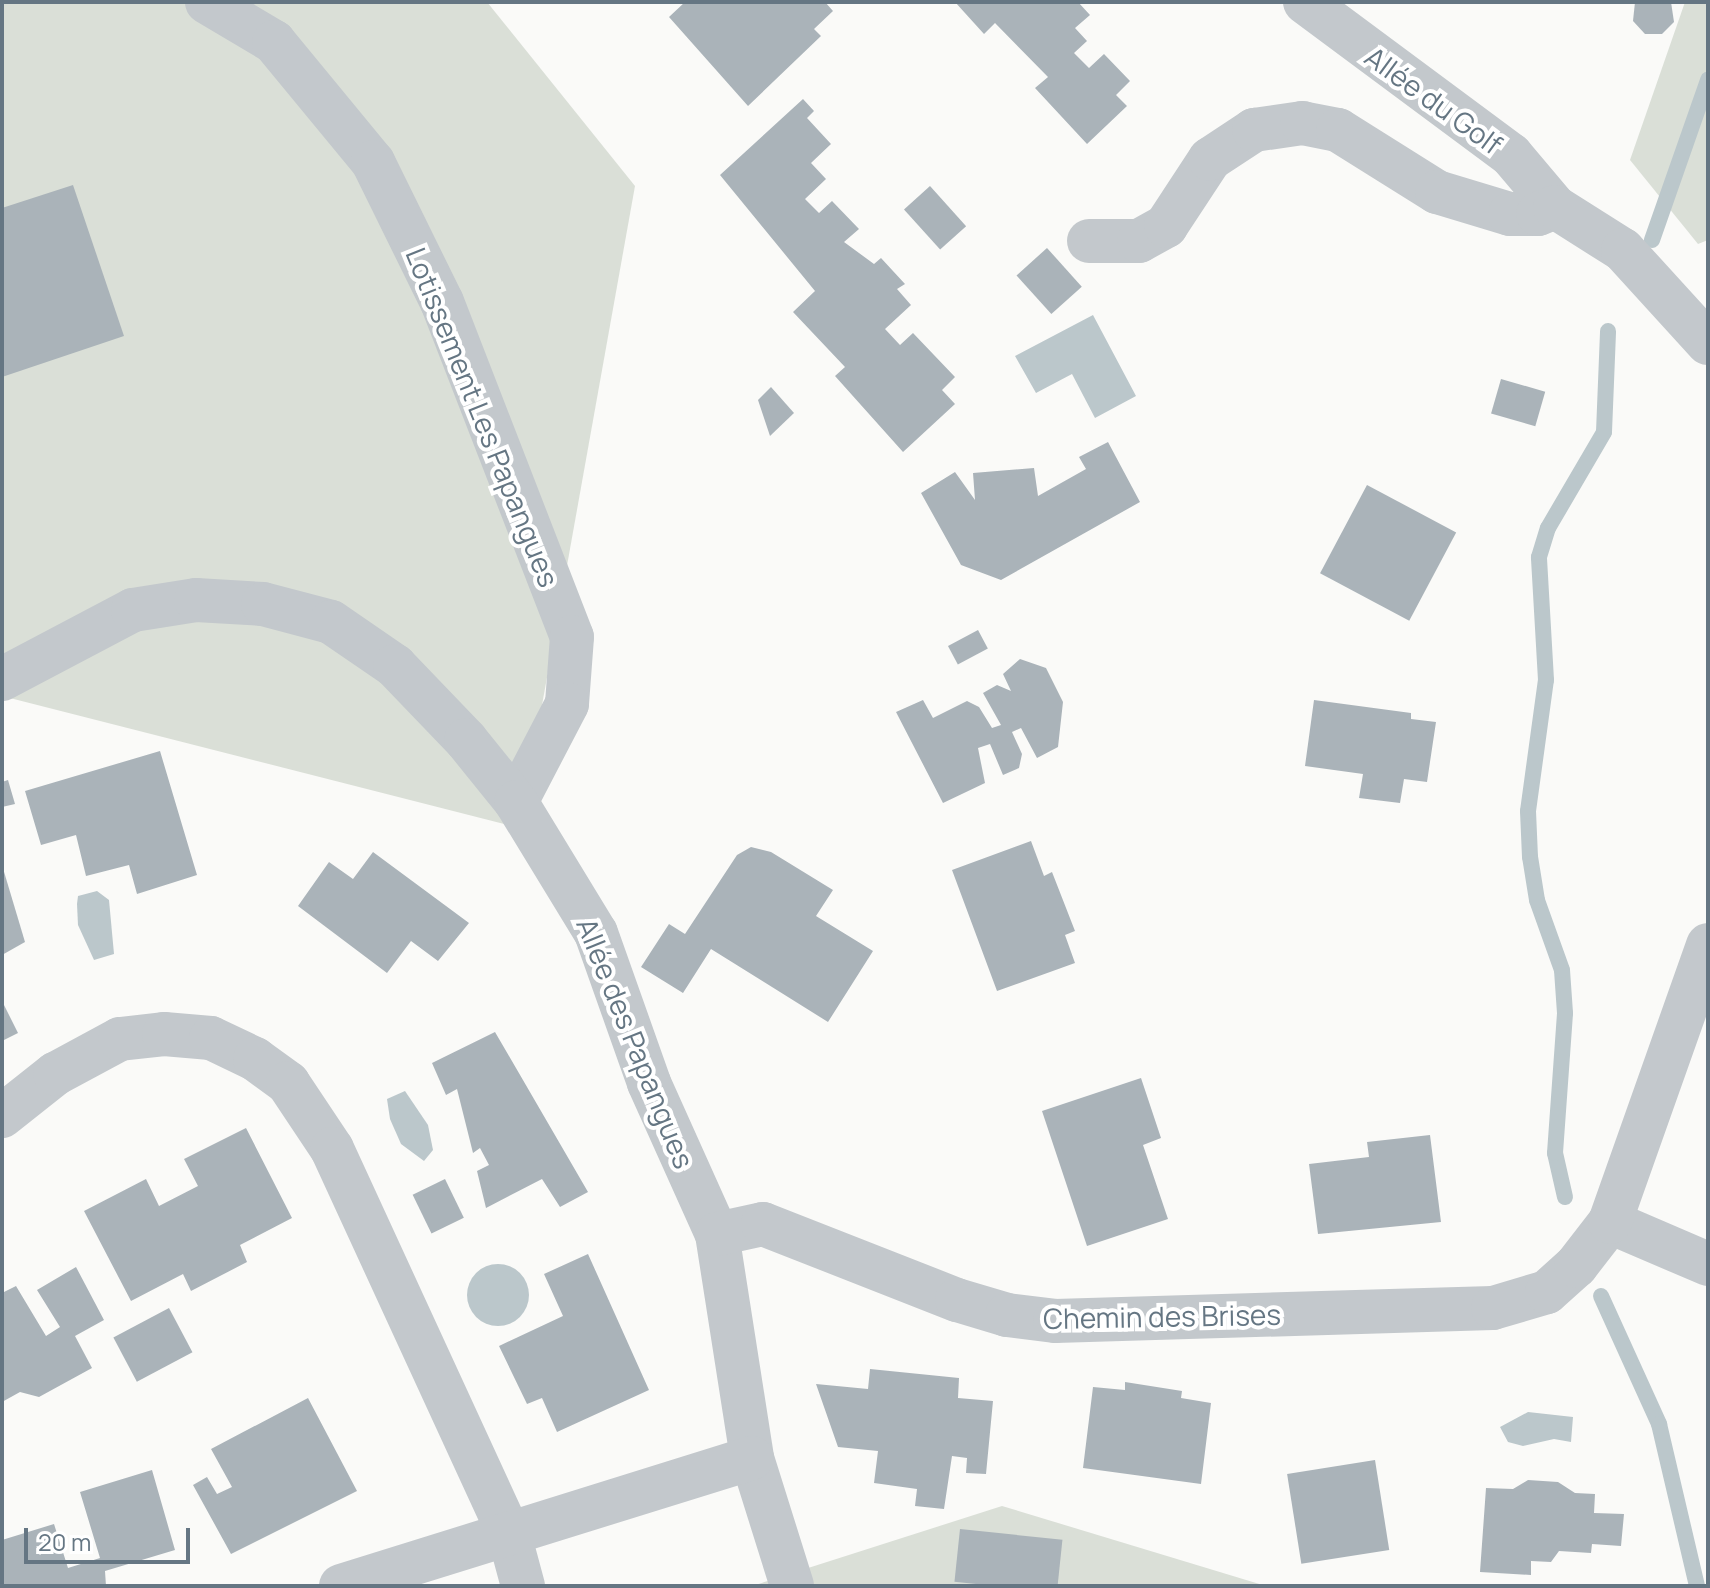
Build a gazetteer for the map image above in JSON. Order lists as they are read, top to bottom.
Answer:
{
  "streets": {
    "street": [
      "Allée du Golf",
      "Lotissement Les Papangues",
      "Allée des Papangues",
      "Chemin des Brises"
    ]
  },
  "crossings": [
    ["Lotissement Les Papangues", "Allée des Papangues"],
    ["Allée des Papangues", "Chemin des Brises"]
  ],
  "scale_bar": "20 m"
}
